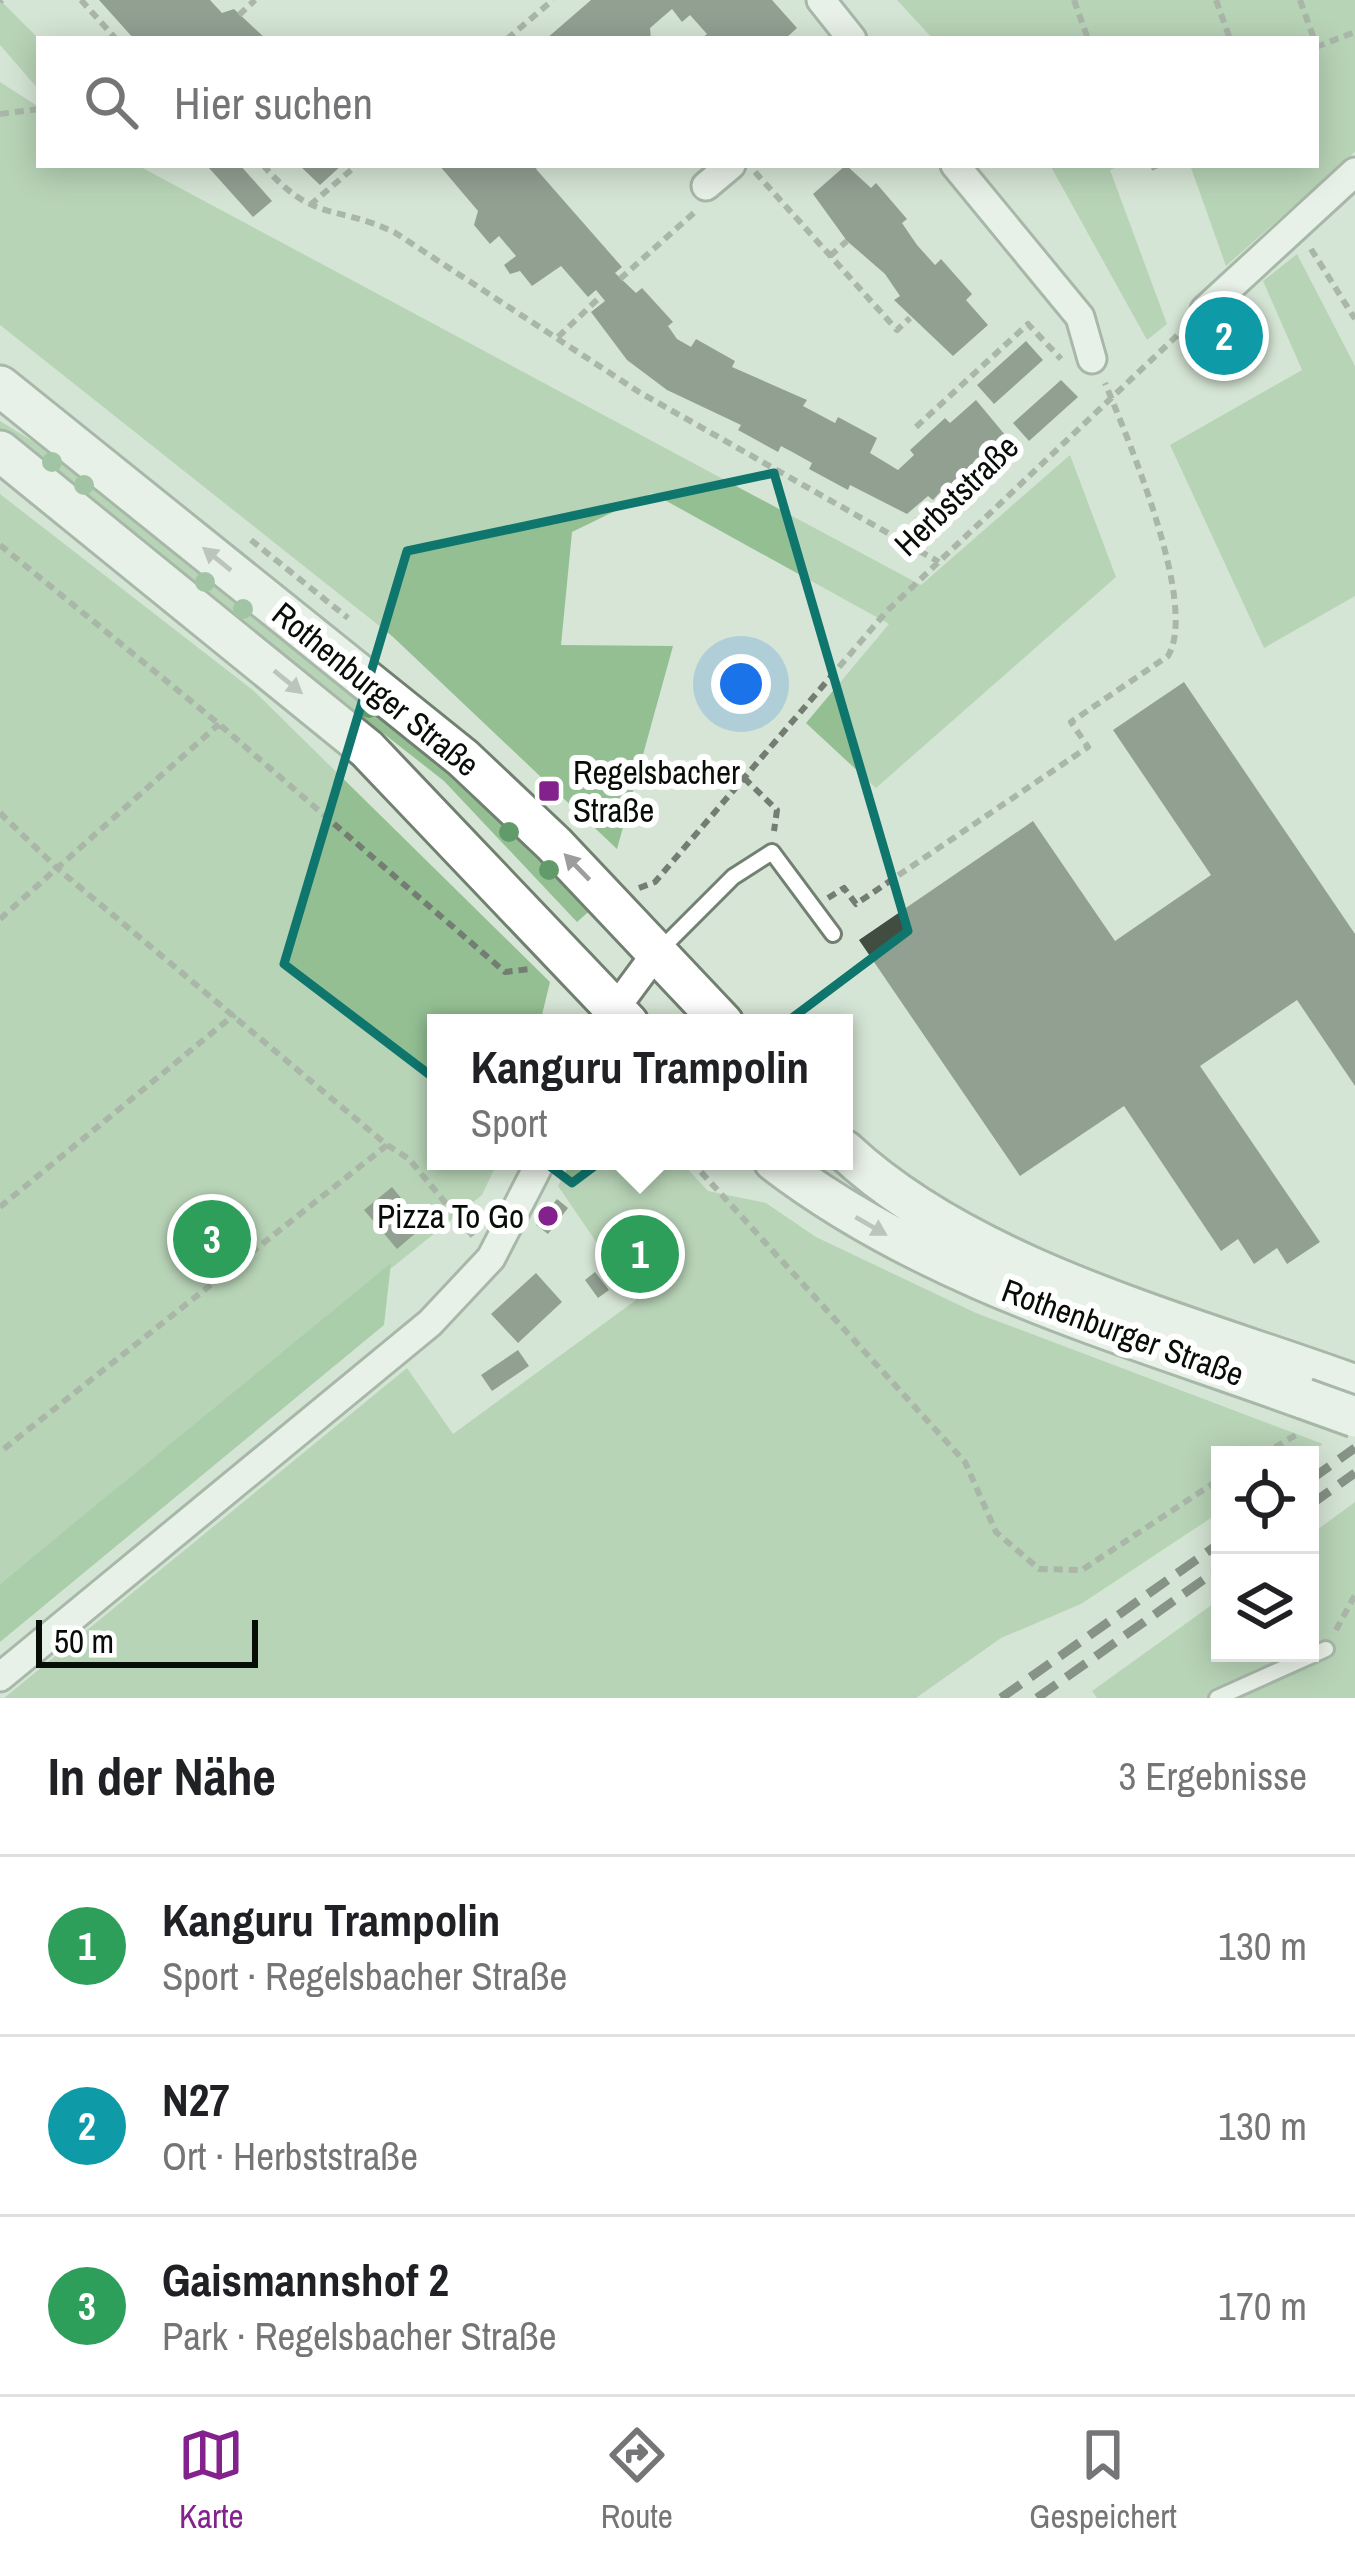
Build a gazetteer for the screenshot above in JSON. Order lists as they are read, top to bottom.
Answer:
{
  "streets": {
    "main road": ["Rothenburger Straße"],
    "path": ["Herbststraße"]
  },
  "places": {
    "transit": ["Regelsbacher Straße"],
    "other": ["Pizza To Go"]
  },
  "scale_bar": "50 m",
  "page": {
    "search": "Hier suchen",
    "pins": ["2", "3", "1"],
    "popup": ["Kanguru Trampolin", "Sport"],
    "scale": "50 m",
    "heading": ["In der Nähe", "3 Ergebnisse"],
    "list": [
      {
        "mark": "1",
        "name": "Kanguru Trampolin",
        "note": "Sport · Regelsbacher Straße",
        "value": "130 m"
      },
      {
        "mark": "2",
        "name": "N27",
        "note": "Ort · Herbststraße",
        "value": "130 m"
      },
      {
        "mark": "3",
        "name": "Gaismannshof 2",
        "note": "Park · Regelsbacher Straße",
        "value": "170 m"
      }
    ],
    "nav": ["Karte", "Route", "Gespeichert"]
  }
}
